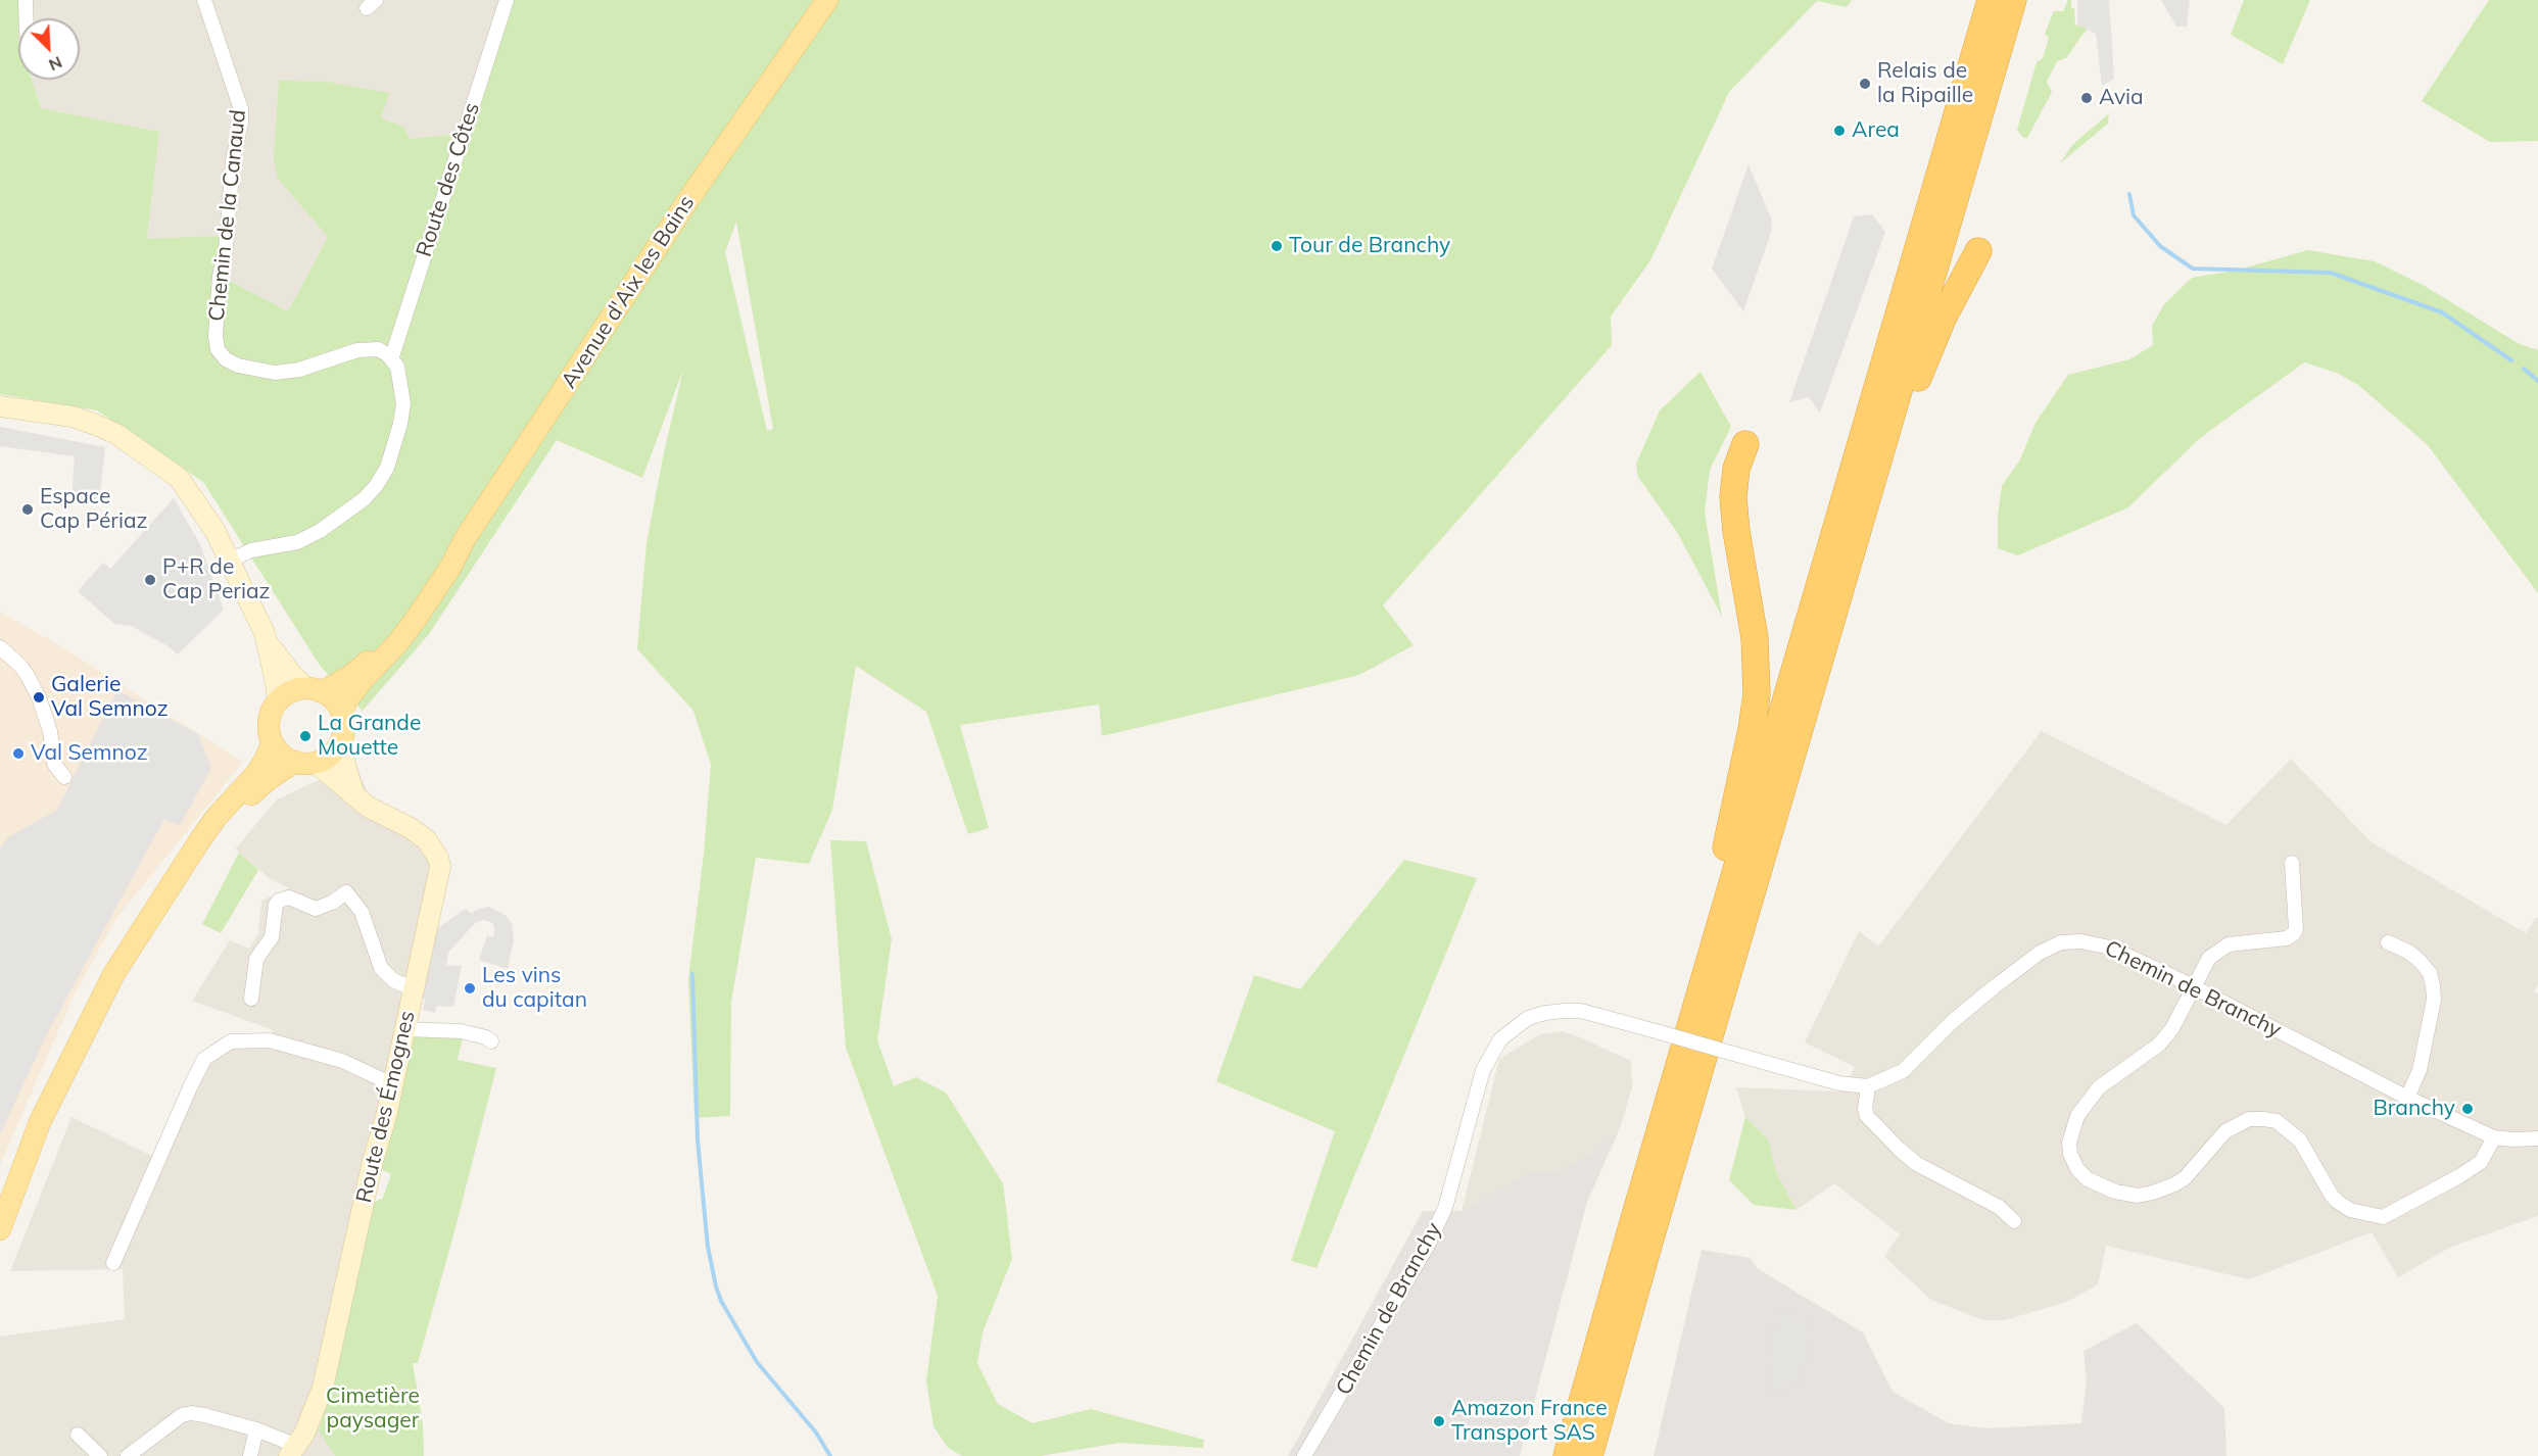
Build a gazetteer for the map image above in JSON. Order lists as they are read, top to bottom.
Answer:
{
  "streets": {
    "main road": ["Avenue d'Aix les Bains"],
    "street": [
      "Route des Côtes",
      "Chemin de la Canaud",
      "Chemin de Branchy",
      "Route des Émognes"
    ]
  },
  "crossings": [
    ["Route des Côtes", "Chemin de la Canaud"],
    ["Avenue d'Aix les Bains", "Route des Émognes"]
  ],
  "parks": ["Cimetière paysager"],
  "places": [
    "Relais de la Ripaille",
    "Avia",
    "Area",
    "Tour de Branchy",
    "Espace Cap Périaz",
    "P+R de Cap Periaz",
    "Galerie Val Semnoz",
    "La Grande Mouette",
    "Val Semnoz",
    "Les vins du capitan",
    "Branchy",
    "Amazon France Transport SAS"
  ],
  "north": "bottom right"
}
